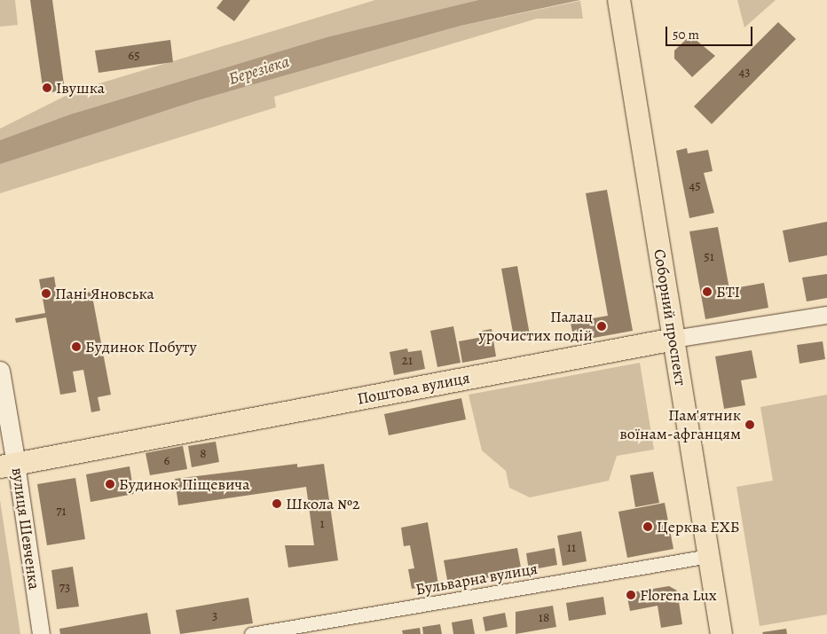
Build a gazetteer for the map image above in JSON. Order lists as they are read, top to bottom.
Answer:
{
  "streets": {
    "highway": ["Соборний проспект", "Поштова вулиця"],
    "main road": ["вулиця Шевченка"],
    "street": ["Бульварна вулиця"]
  },
  "crossings": [
    ["Соборний проспект", "Поштова вулиця"],
    ["Соборний проспект", "Бульварна вулиця"],
    ["Поштова вулиця", "вулиця Шевченка"]
  ],
  "water": ["Березівка"],
  "places": [
    "Івушка",
    "БТІ",
    "Пані Яновська",
    "Палац урочистих подій",
    "Будинок Побуту",
    "Пам'ятник воїнам-афганцям",
    "Будинок Піщевича",
    "Школа №2",
    "Церква ЕХБ",
    "Florena Lux"
  ],
  "house_numbers": [
    "65",
    "43",
    "45",
    "51",
    "21",
    "8",
    "6",
    "71",
    "1",
    "11",
    "73",
    "3",
    "18"
  ],
  "scale_bar": "50 m"
}
